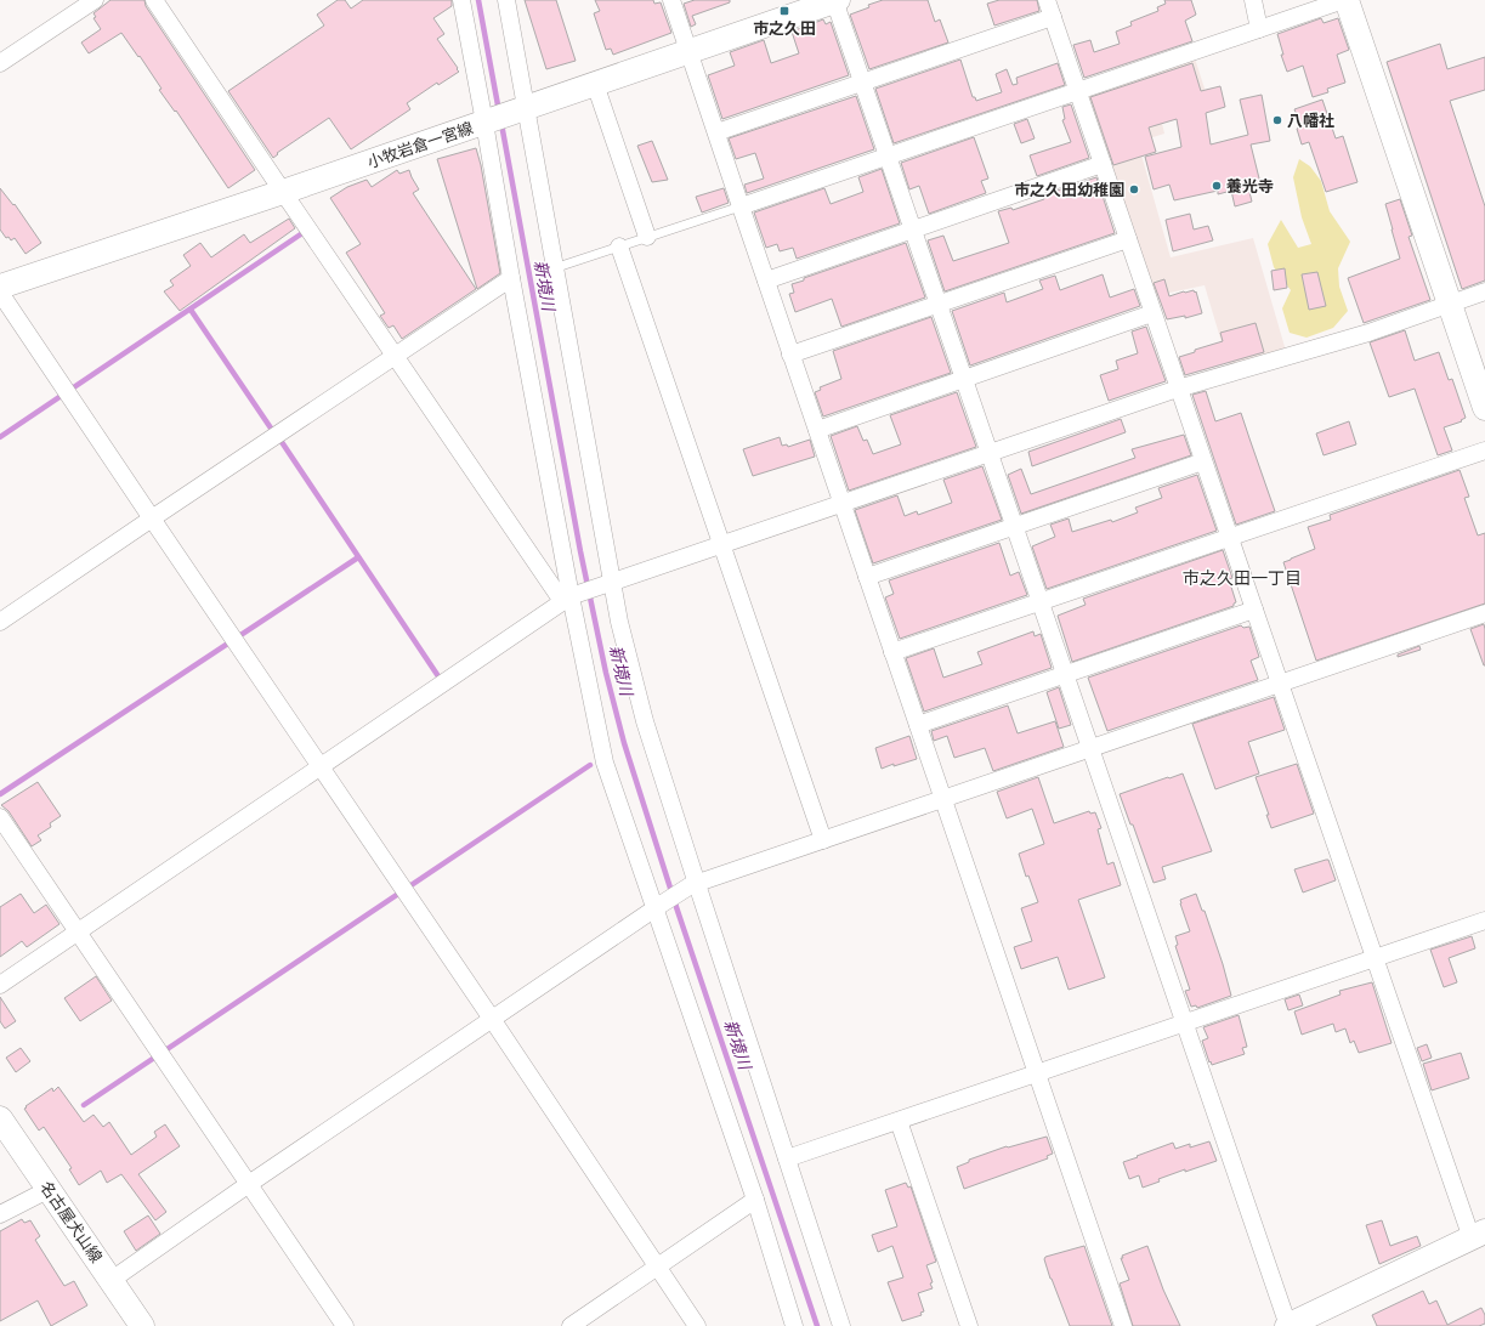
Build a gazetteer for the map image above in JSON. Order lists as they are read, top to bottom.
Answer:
{
  "streets": {
    "main road": ["小牧岩倉一宮線", "名古屋犬山線"]
  },
  "districts": ["市之久田一丁目"],
  "water": ["新境川"],
  "places": {
    "transit": ["市之久田"],
    "other": ["八幡社", "養光寺", "市之久田幼稚園"]
  }
}
